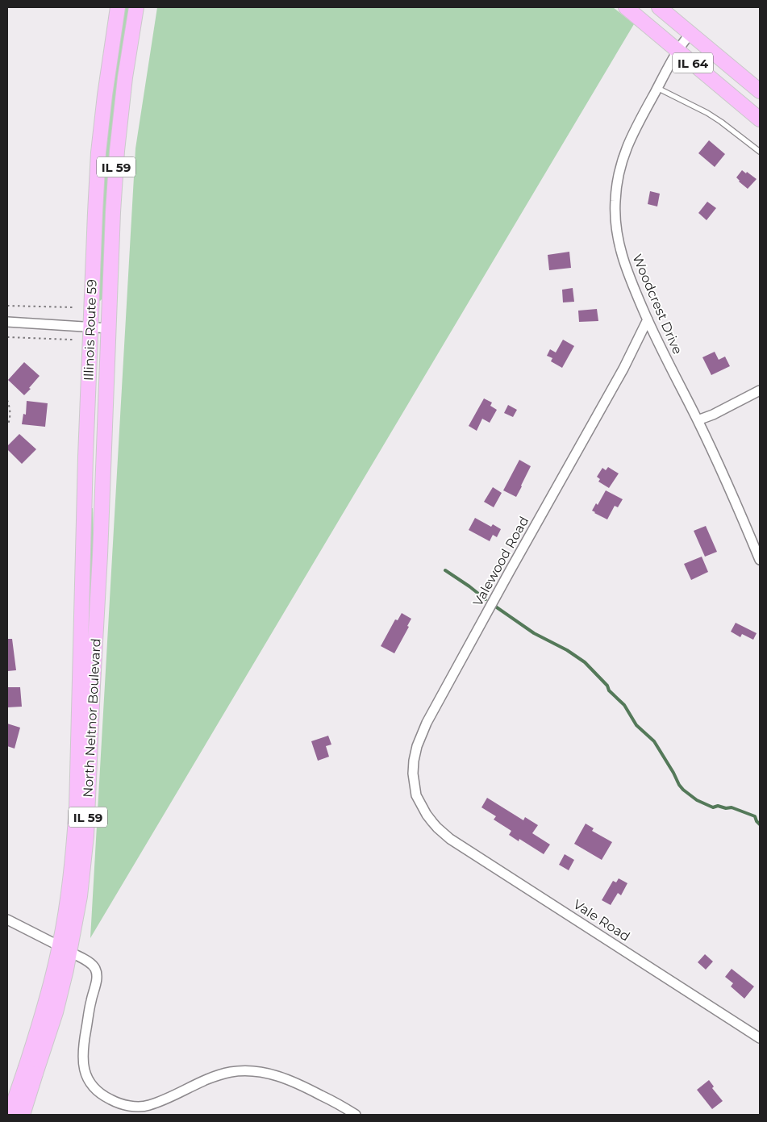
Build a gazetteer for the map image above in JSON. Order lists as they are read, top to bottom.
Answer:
{
  "streets": {
    "main road": [
      "IL 64",
      "IL 59",
      "Illinois Route 59",
      "North Neltnor Boulevard"
    ],
    "street": ["Woodcrest Drive", "Valewood Road", "Vale Road"]
  },
  "crossings": [
    ["IL 64", "Woodcrest Drive"],
    ["Woodcrest Drive", "Valewood Road"],
    ["Illinois Route 59", "North Neltnor Boulevard"],
    ["Valewood Road", "Vale Road"]
  ]
}
